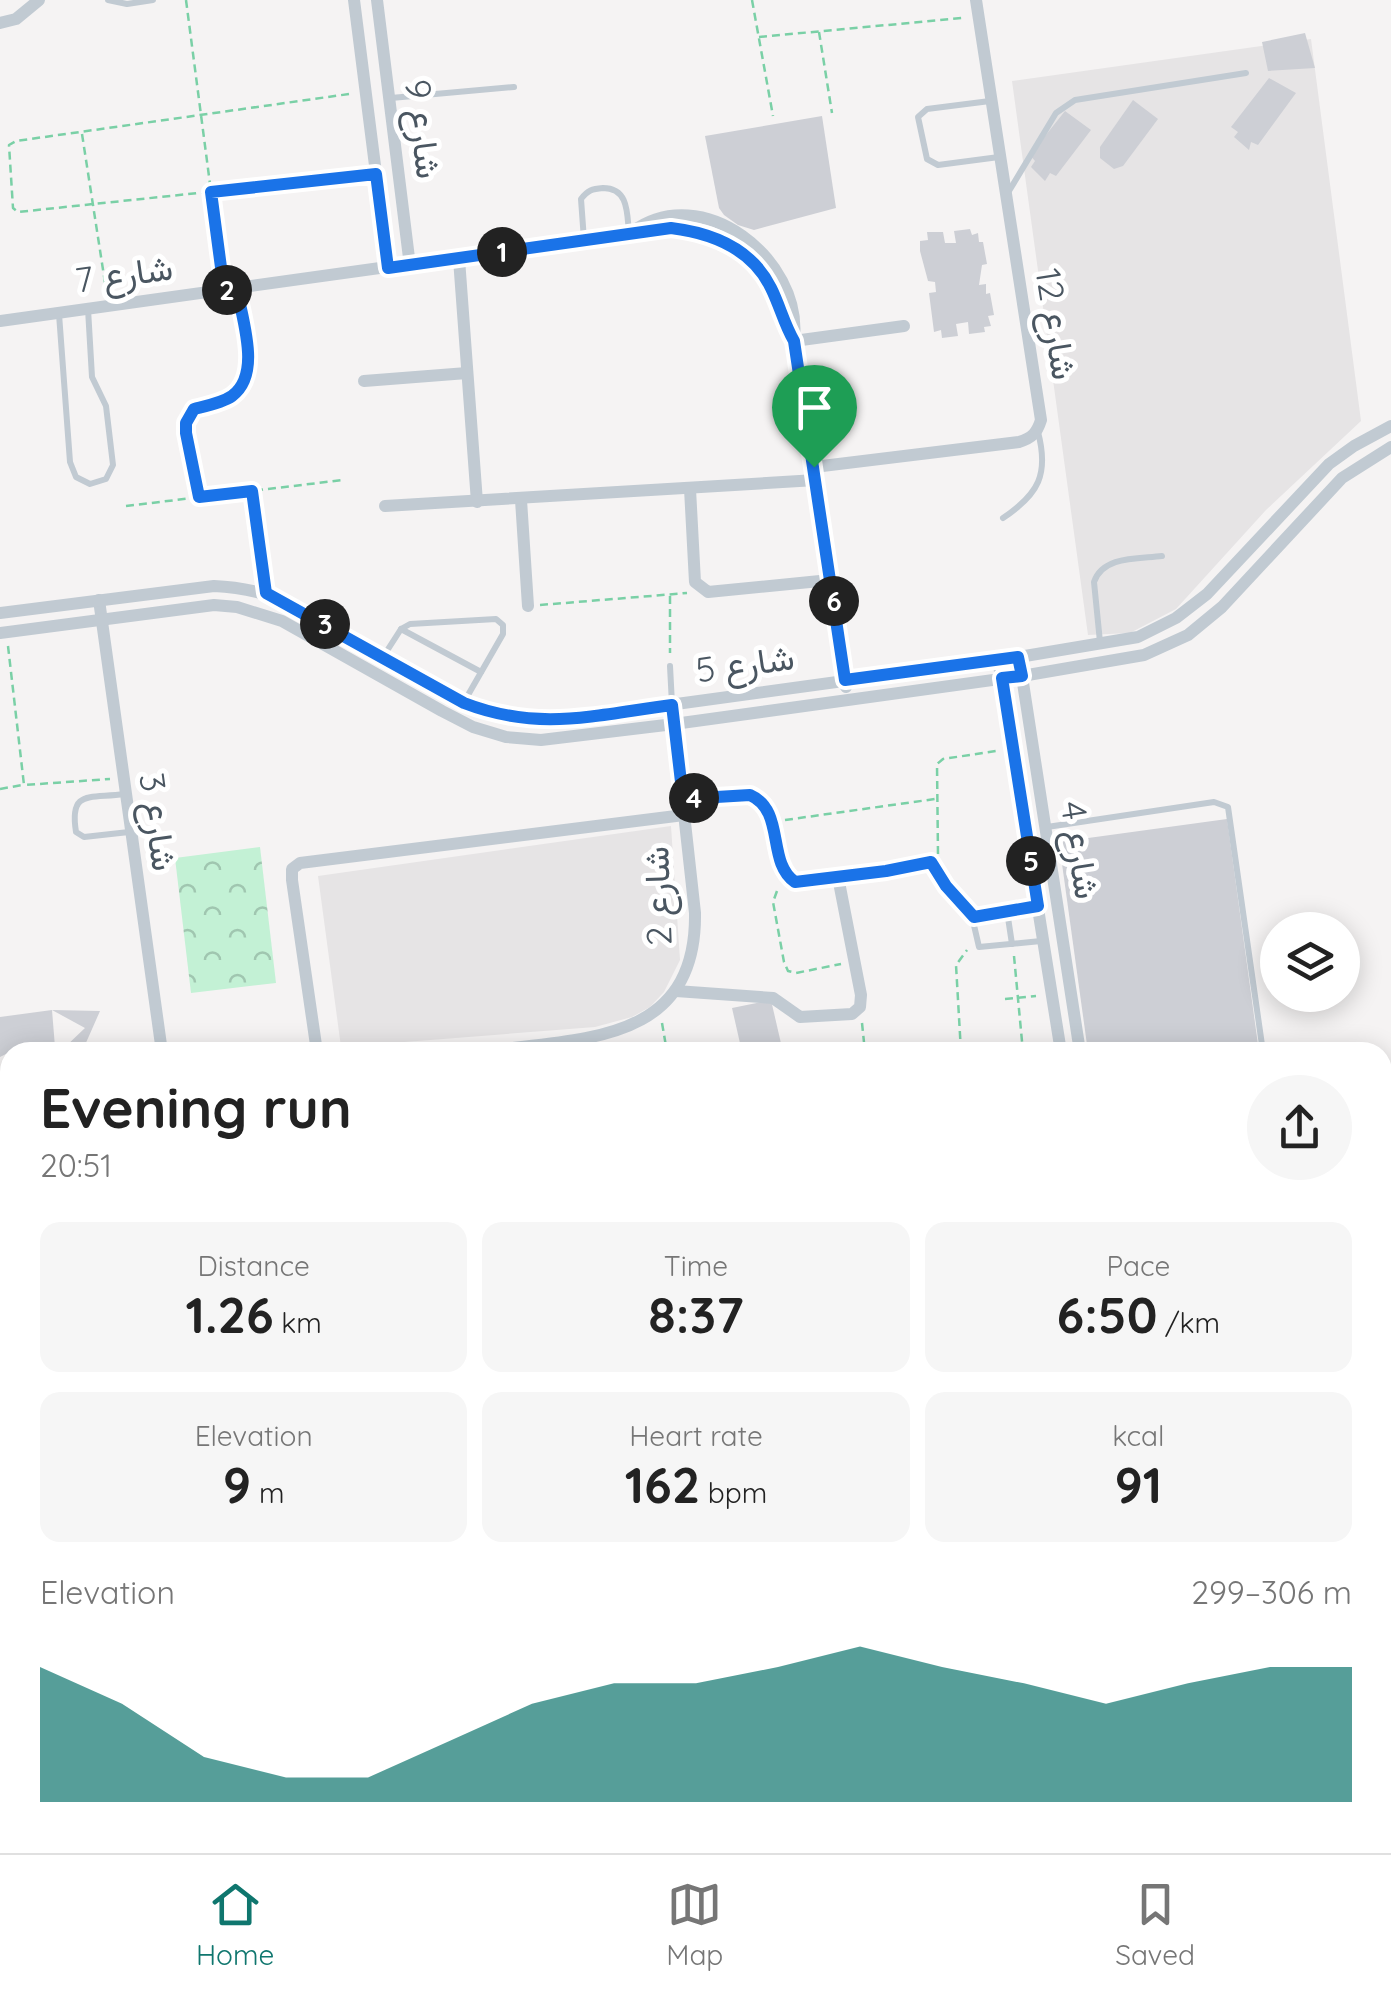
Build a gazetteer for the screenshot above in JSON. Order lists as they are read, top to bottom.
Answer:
{
  "streets": {
    "street": [
      "شارع 9",
      "شارع 7",
      "شارع 12",
      "شارع 5",
      "شارع 3",
      "شارع 4",
      "شارع 2"
    ]
  },
  "crossings": [
    ["شارع 9", "شارع 7"],
    ["شارع 7", "شارع 12"],
    ["شارع 7", "شارع 5"],
    ["شارع 5", "شارع 3"],
    ["شارع 5", "شارع 4"],
    ["شارع 5", "شارع 2"]
  ],
  "page": {
    "pins": [
      "1",
      "2",
      "6",
      "3",
      "4",
      "5"
    ],
    "heading": ["Evening run", "20:51"],
    "stats": [
      ["Distance", "1.26 km"],
      ["Time", "8:37"],
      ["Pace", "6:50 /km"],
      ["Elevation", "9 m"],
      ["Heart rate", "162 bpm"],
      ["kcal", "91"]
    ],
    "chart": ["Elevation", "299–306 m"],
    "tabs": ["Home", "Map", "Saved"]
  }
}
